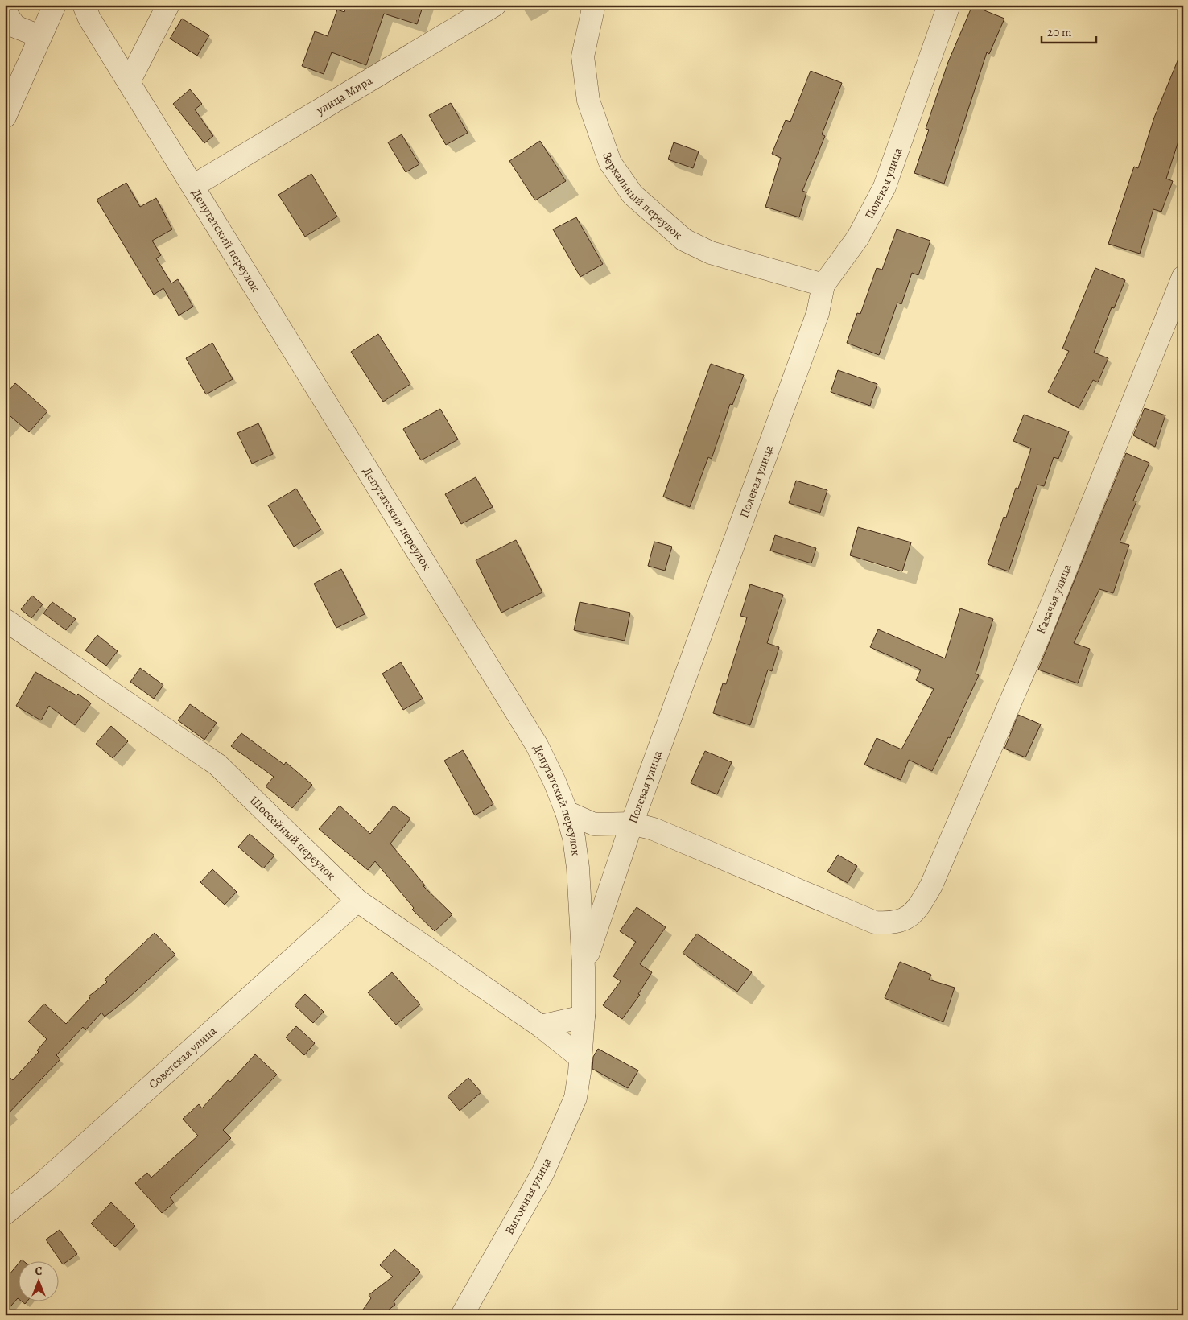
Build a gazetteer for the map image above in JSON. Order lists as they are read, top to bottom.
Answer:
{
  "streets": {
    "street": [
      "улица Мира",
      "Полевая улица",
      "Зеркальный переулок",
      "Депутатский переулок",
      "Казачья улица",
      "Шоссейный переулок",
      "Советская улица",
      "Выгонная улица"
    ]
  },
  "crossings": [
    ["улица Мира", "Депутатский переулок"],
    ["Полевая улица", "Зеркальный переулок"],
    ["Полевая улица", "Депутатский переулок"],
    ["Полевая улица", "Казачья улица"],
    ["Депутатский переулок", "Шоссейный переулок"],
    ["Депутатский переулок", "Выгонная улица"],
    ["Шоссейный переулок", "Советская улица"],
    ["Шоссейный переулок", "Выгонная улица"]
  ],
  "scale_bar": "20 m",
  "north": "top"
}
